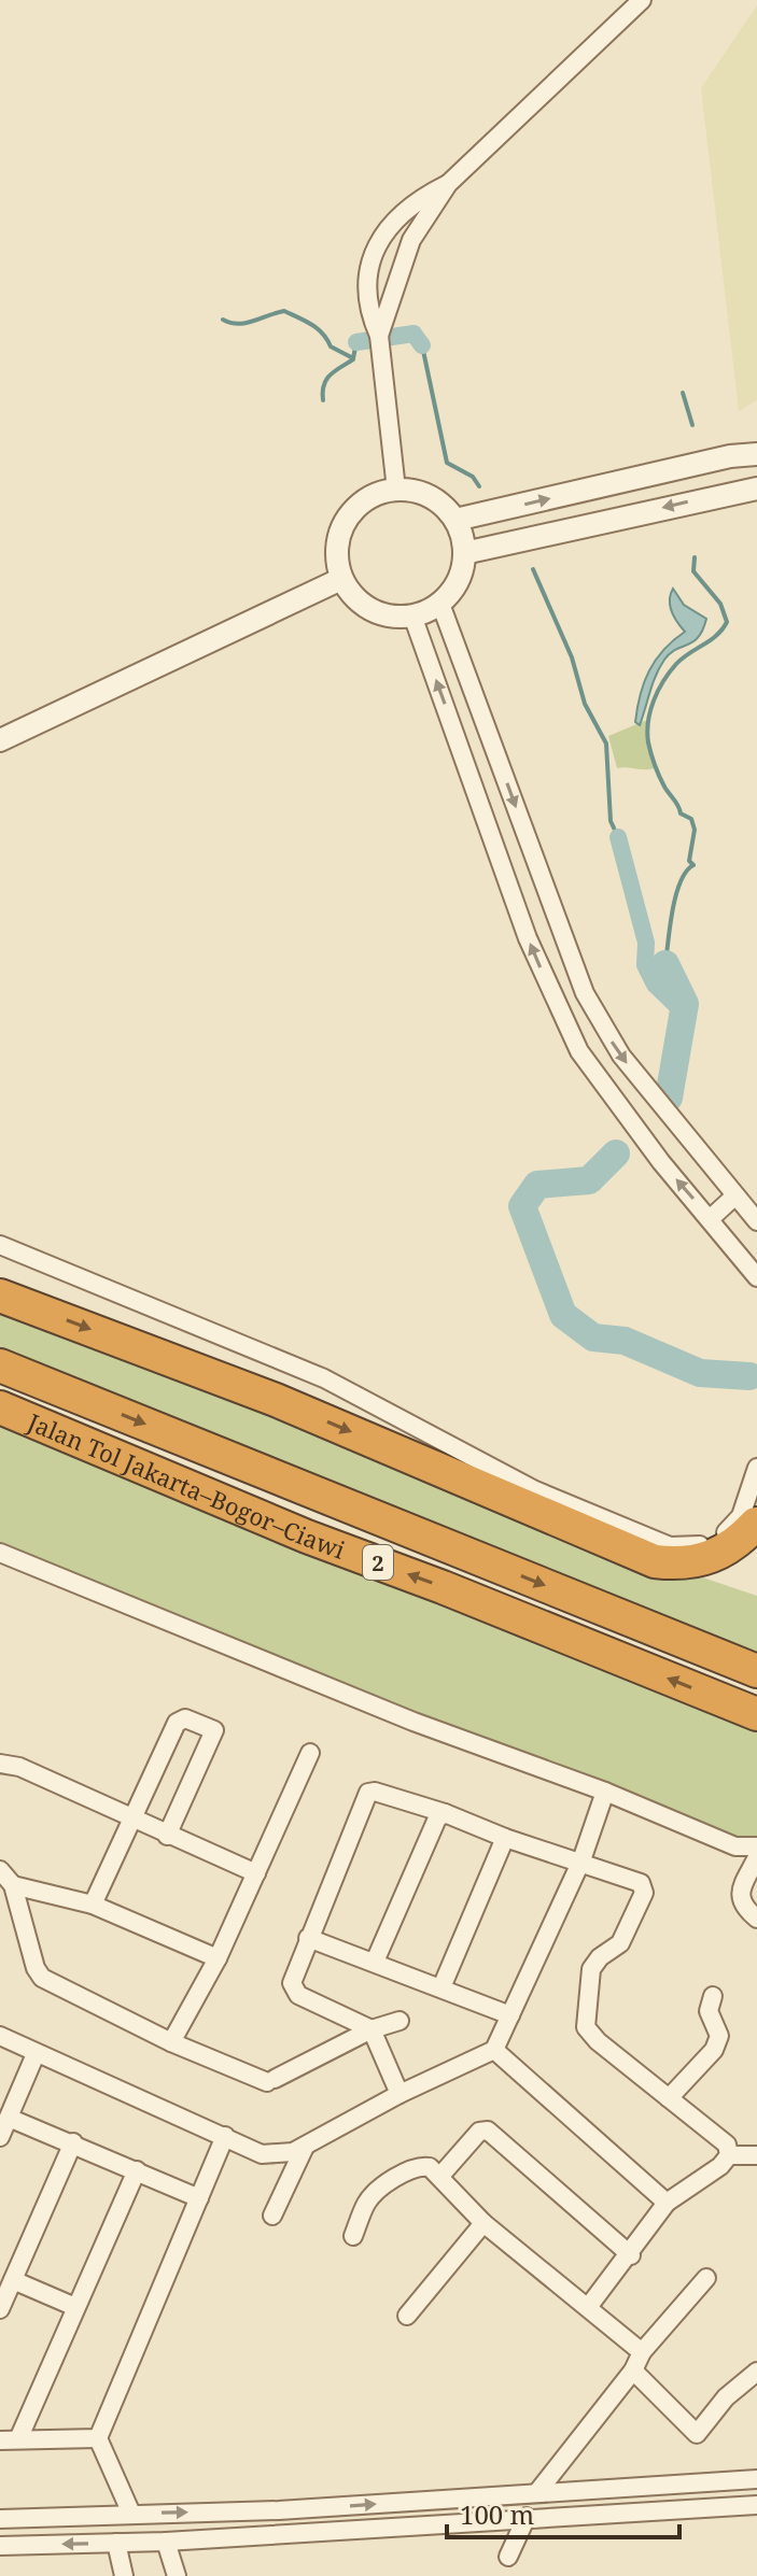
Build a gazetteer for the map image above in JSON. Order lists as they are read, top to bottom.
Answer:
{
  "streets": {
    "highway": ["Jalan Tol Jakarta–Bogor–Ciawi", "2"]
  },
  "scale_bar": "100 m"
}
